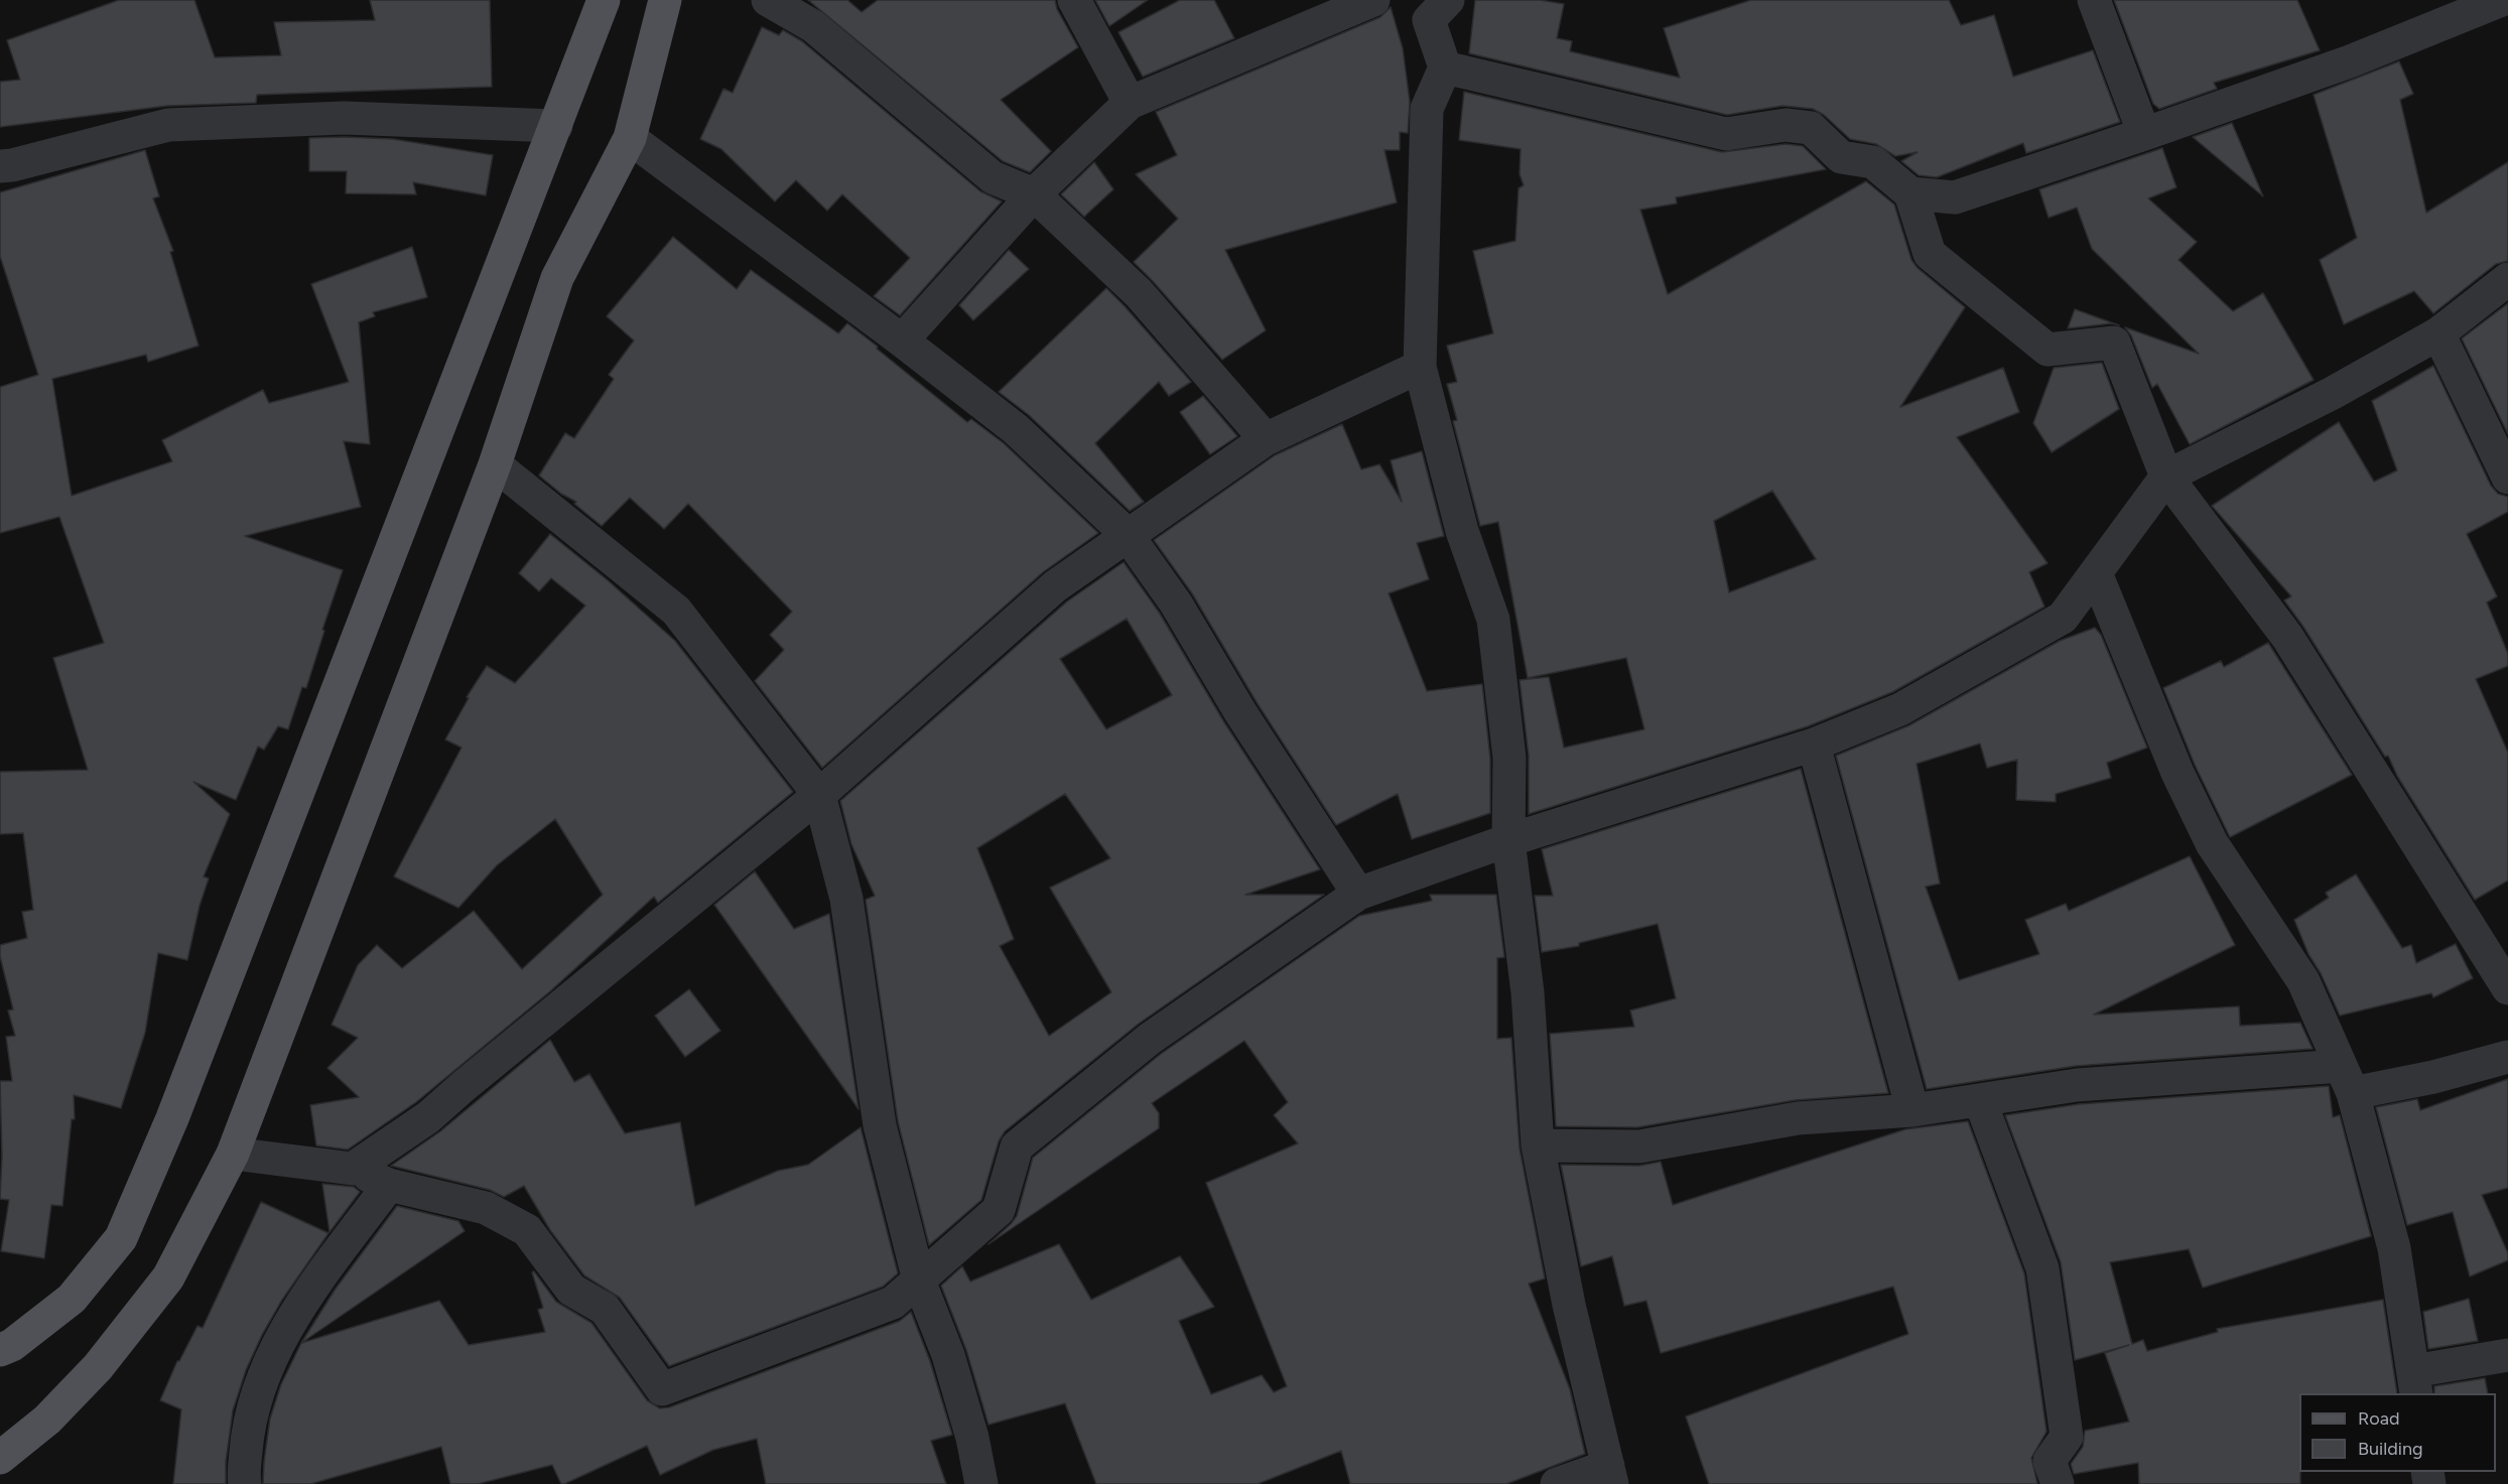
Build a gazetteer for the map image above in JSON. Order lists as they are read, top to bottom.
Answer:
{
  "legend": ["Road", "Building"]
}
